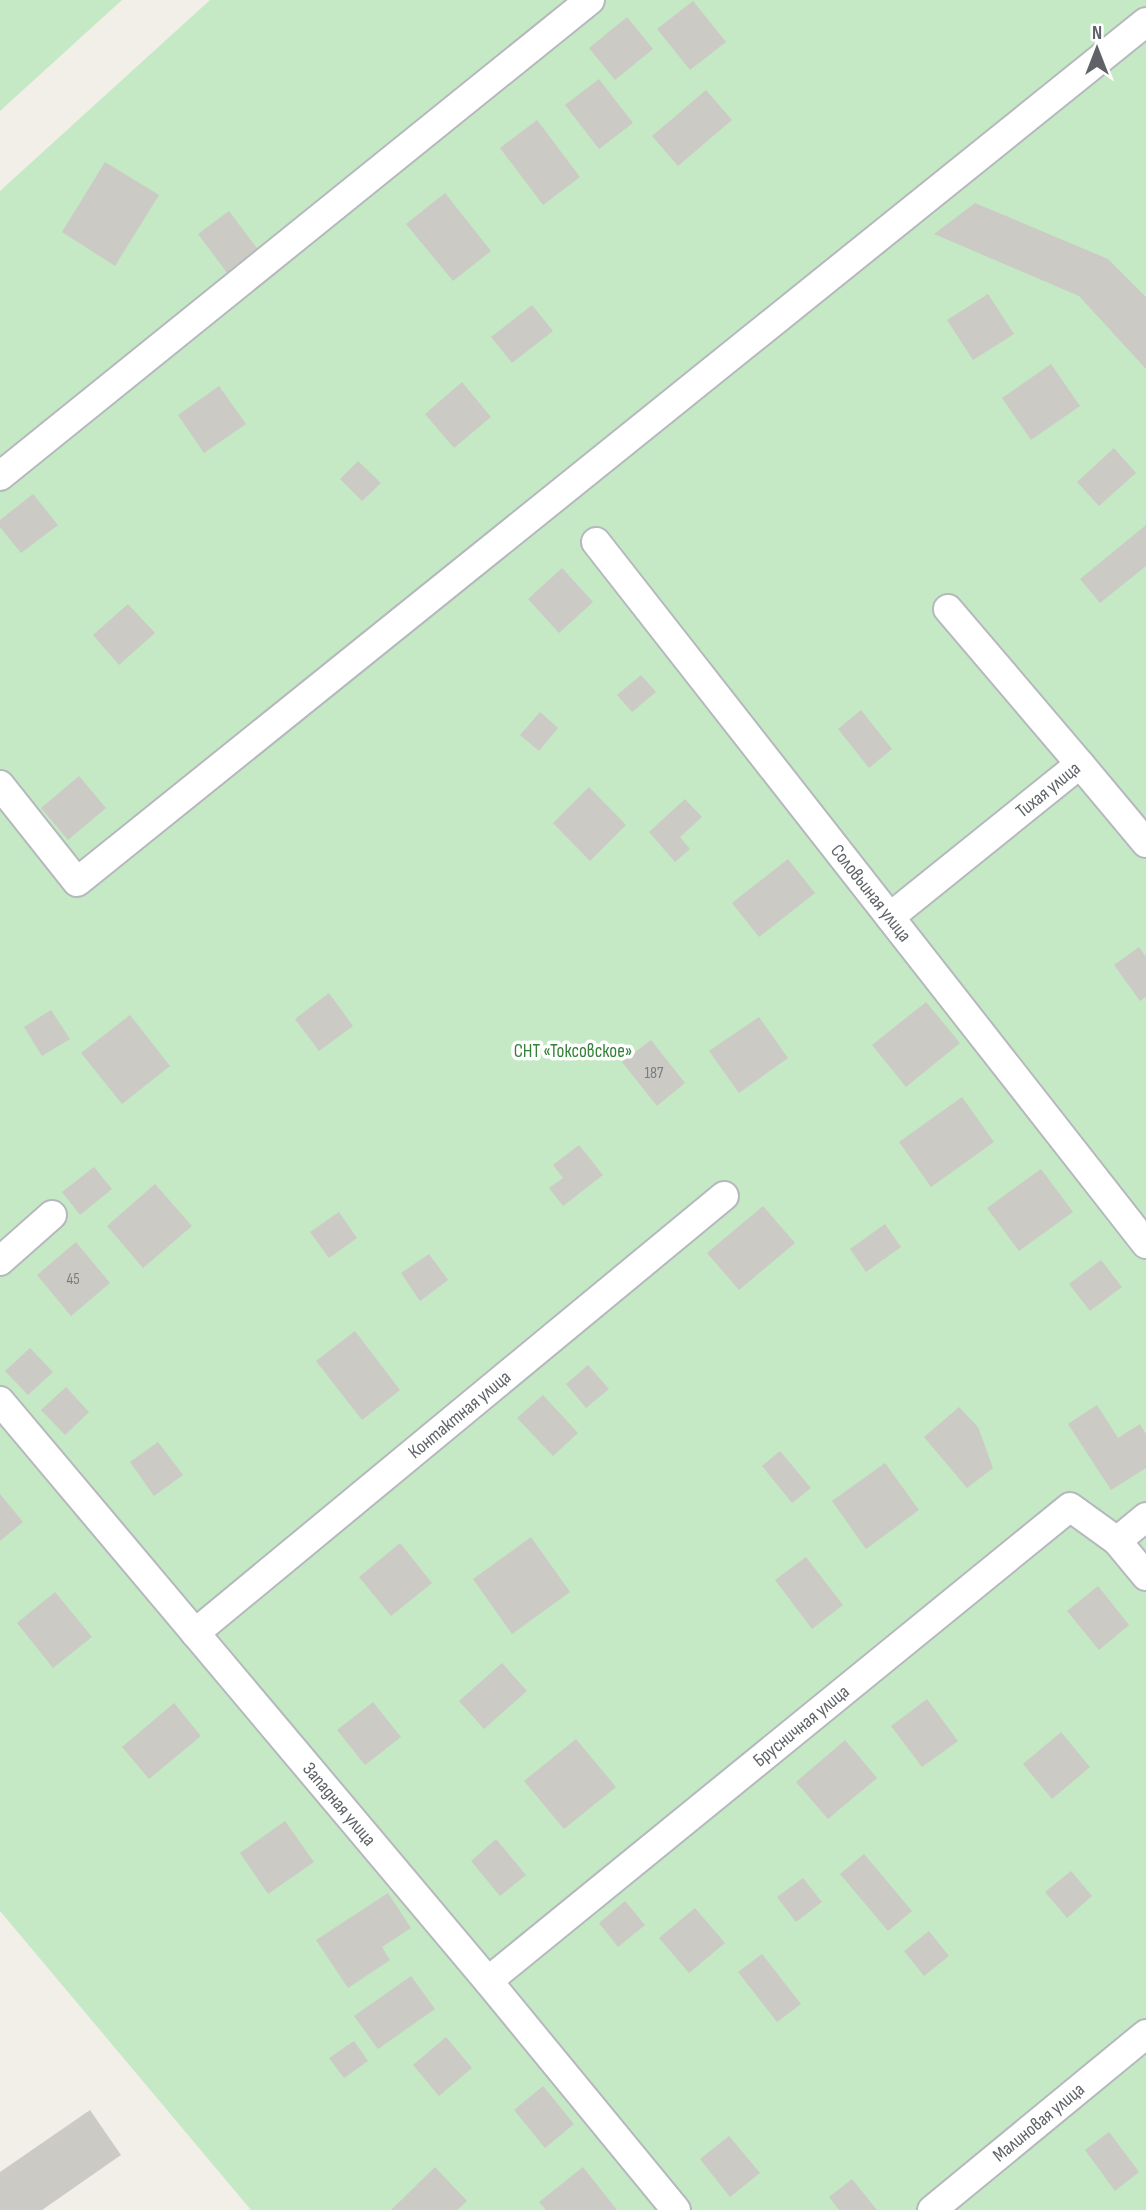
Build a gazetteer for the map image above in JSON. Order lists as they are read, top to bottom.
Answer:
{
  "streets": {
    "street": [
      "Тихая улица",
      "Соловьиная улица",
      "Контактная улица",
      "Брусничная улица",
      "Западная улица",
      "Малиновая улица"
    ]
  },
  "crossings": [
    ["Тихая улица", "Соловьиная улица"],
    ["Контактная улица", "Западная улица"],
    ["Брусничная улица", "Западная улица"]
  ],
  "parks": ["СНТ «Токсовское»"],
  "house_numbers": ["187", "45"],
  "north": "top"
}
